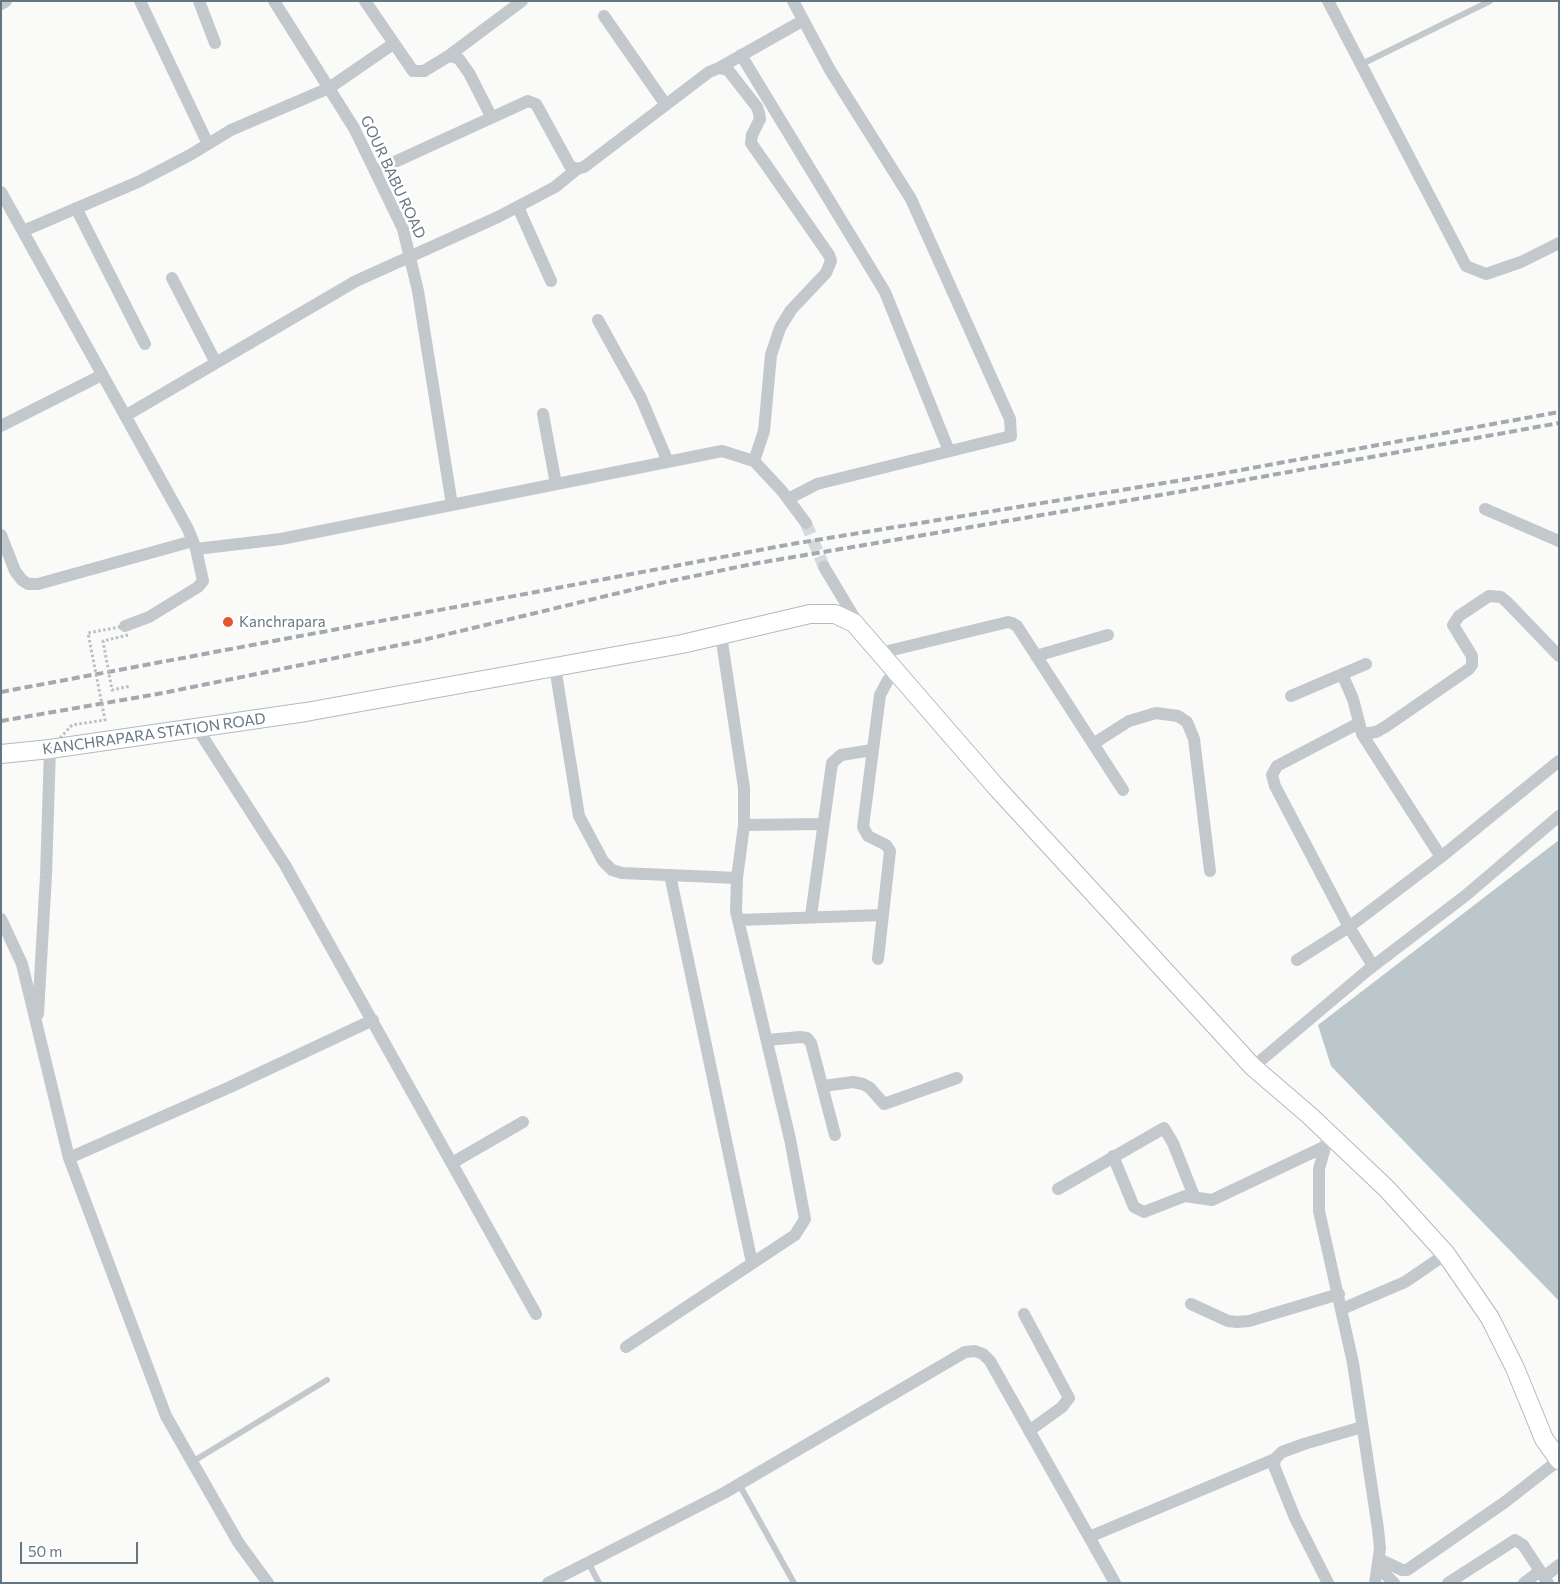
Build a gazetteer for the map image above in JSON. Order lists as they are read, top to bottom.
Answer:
{
  "streets": {
    "street": ["GOUR BABU ROAD", "KANCHRAPARA STATION ROAD"]
  },
  "places": ["Kanchrapara"],
  "scale_bar": "50 m"
}
